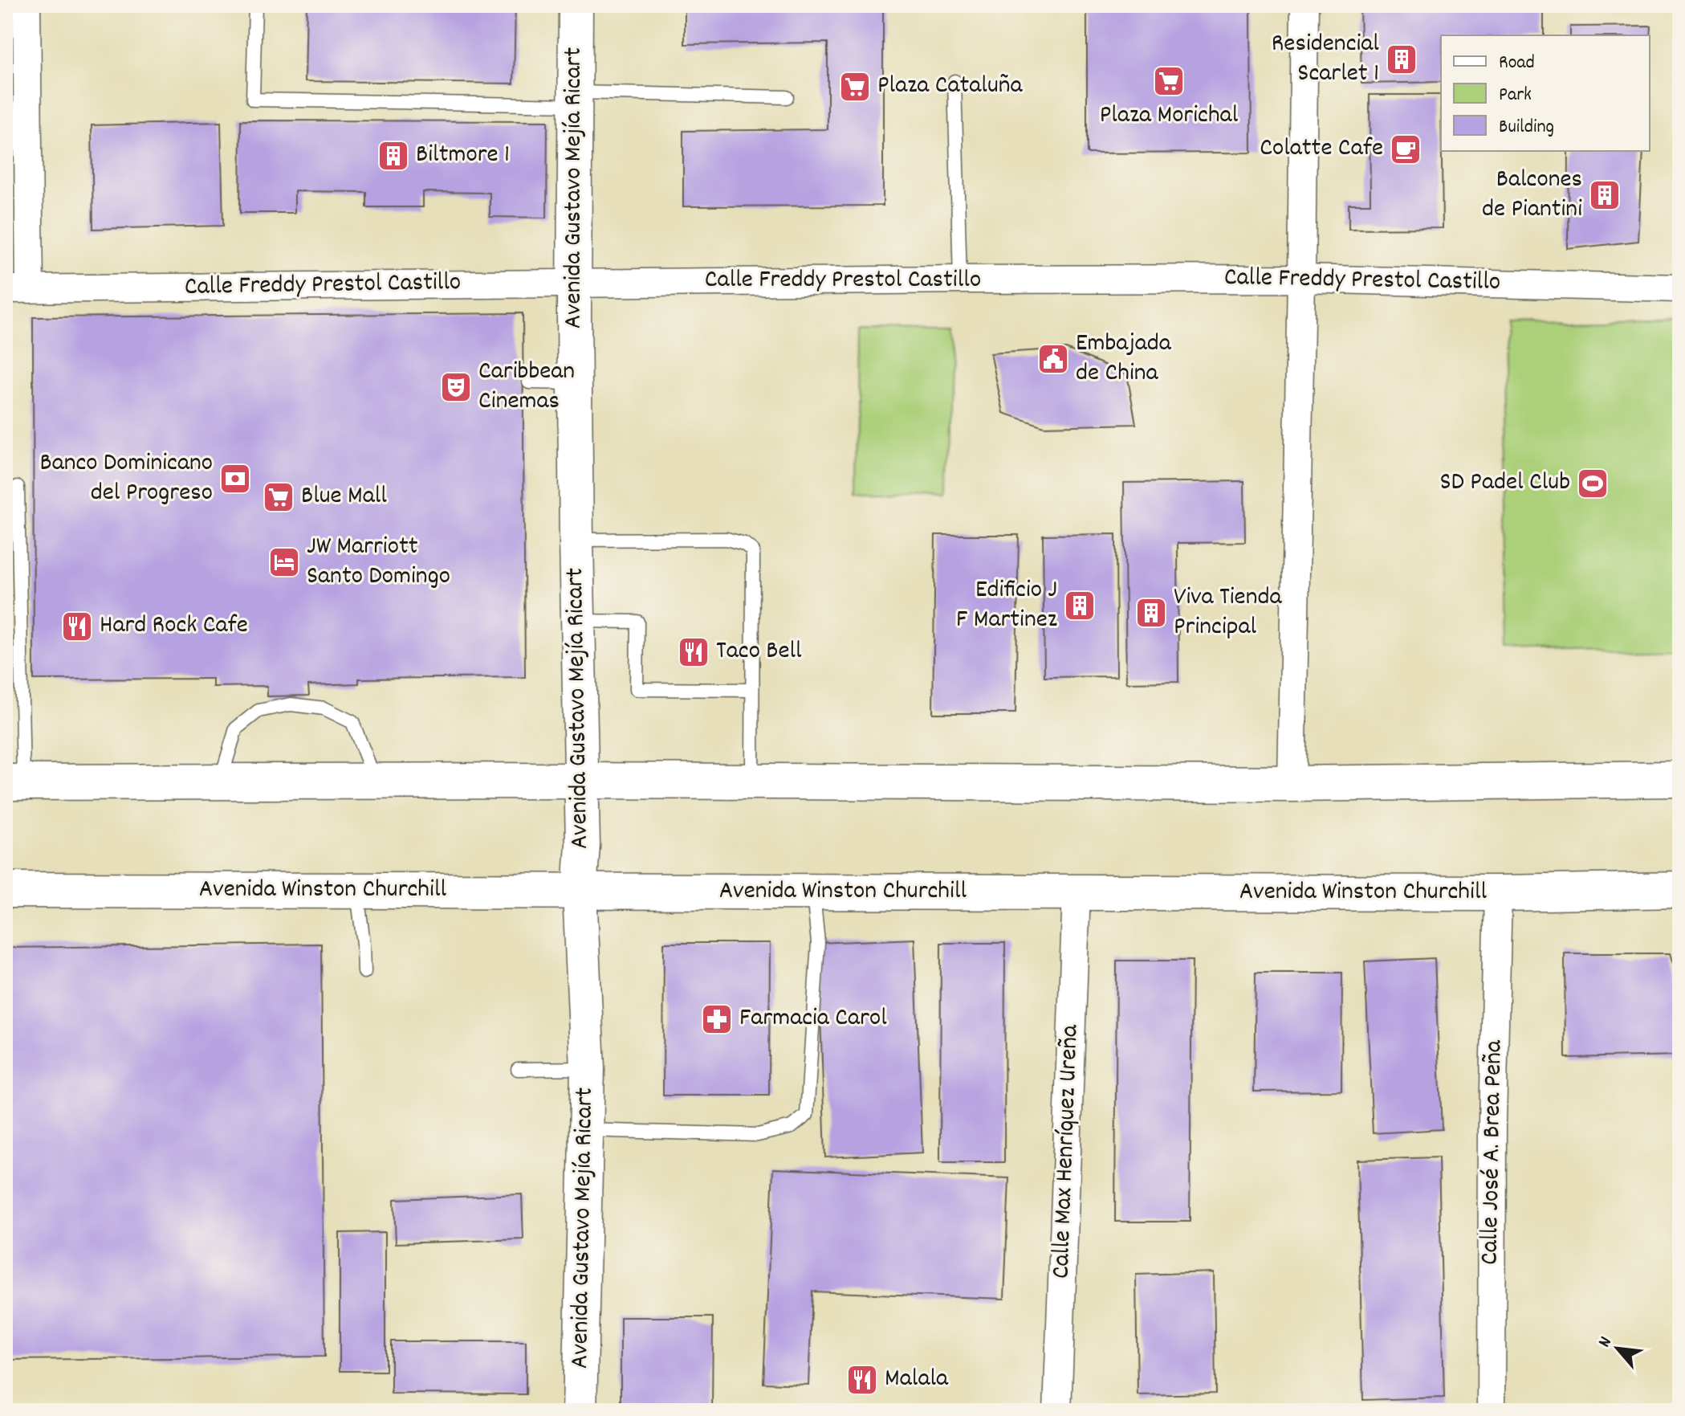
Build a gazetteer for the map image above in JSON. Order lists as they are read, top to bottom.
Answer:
{
  "streets": {
    "main road": ["Avenida Winston Churchill"],
    "street": [
      "Avenida Gustavo Mejía Ricart",
      "Calle Freddy Prestol Castillo",
      "Calle Max Henríquez Ureña",
      "Calle José A. Brea Peña"
    ]
  },
  "crossings": [
    ["Avenida Gustavo Mejía Ricart", "Calle Freddy Prestol Castillo"],
    ["Avenida Gustavo Mejía Ricart", "Avenida Winston Churchill"],
    ["Avenida Winston Churchill", "Calle Max Henríquez Ureña"],
    ["Avenida Winston Churchill", "Calle José A. Brea Peña"]
  ],
  "places": {
    "building": [
      "Residencial Scarlet 1",
      "Biltmore 1",
      "Balcones de Piantini",
      "Edificio J F Martinez",
      "Viva Tienda Principal"
    ],
    "supermarket": ["Plaza Morichal", "Plaza Cataluña", "Blue Mall"],
    "cafe": ["Colatte Cafe"],
    "public building": ["Embajada de China"],
    "theatre": ["Caribbean Cinemas"],
    "bank": ["Banco Dominicano del Progreso"],
    "sports": ["SD Padel Club"],
    "hotel": ["JW Marriott Santo Domingo"],
    "restaurant": ["Hard Rock Cafe", "Taco Bell", "Malala"],
    "pharmacy": ["Farmacia Carol"]
  },
  "legend": ["Road", "Park", "Building"],
  "north": "top left"
}
